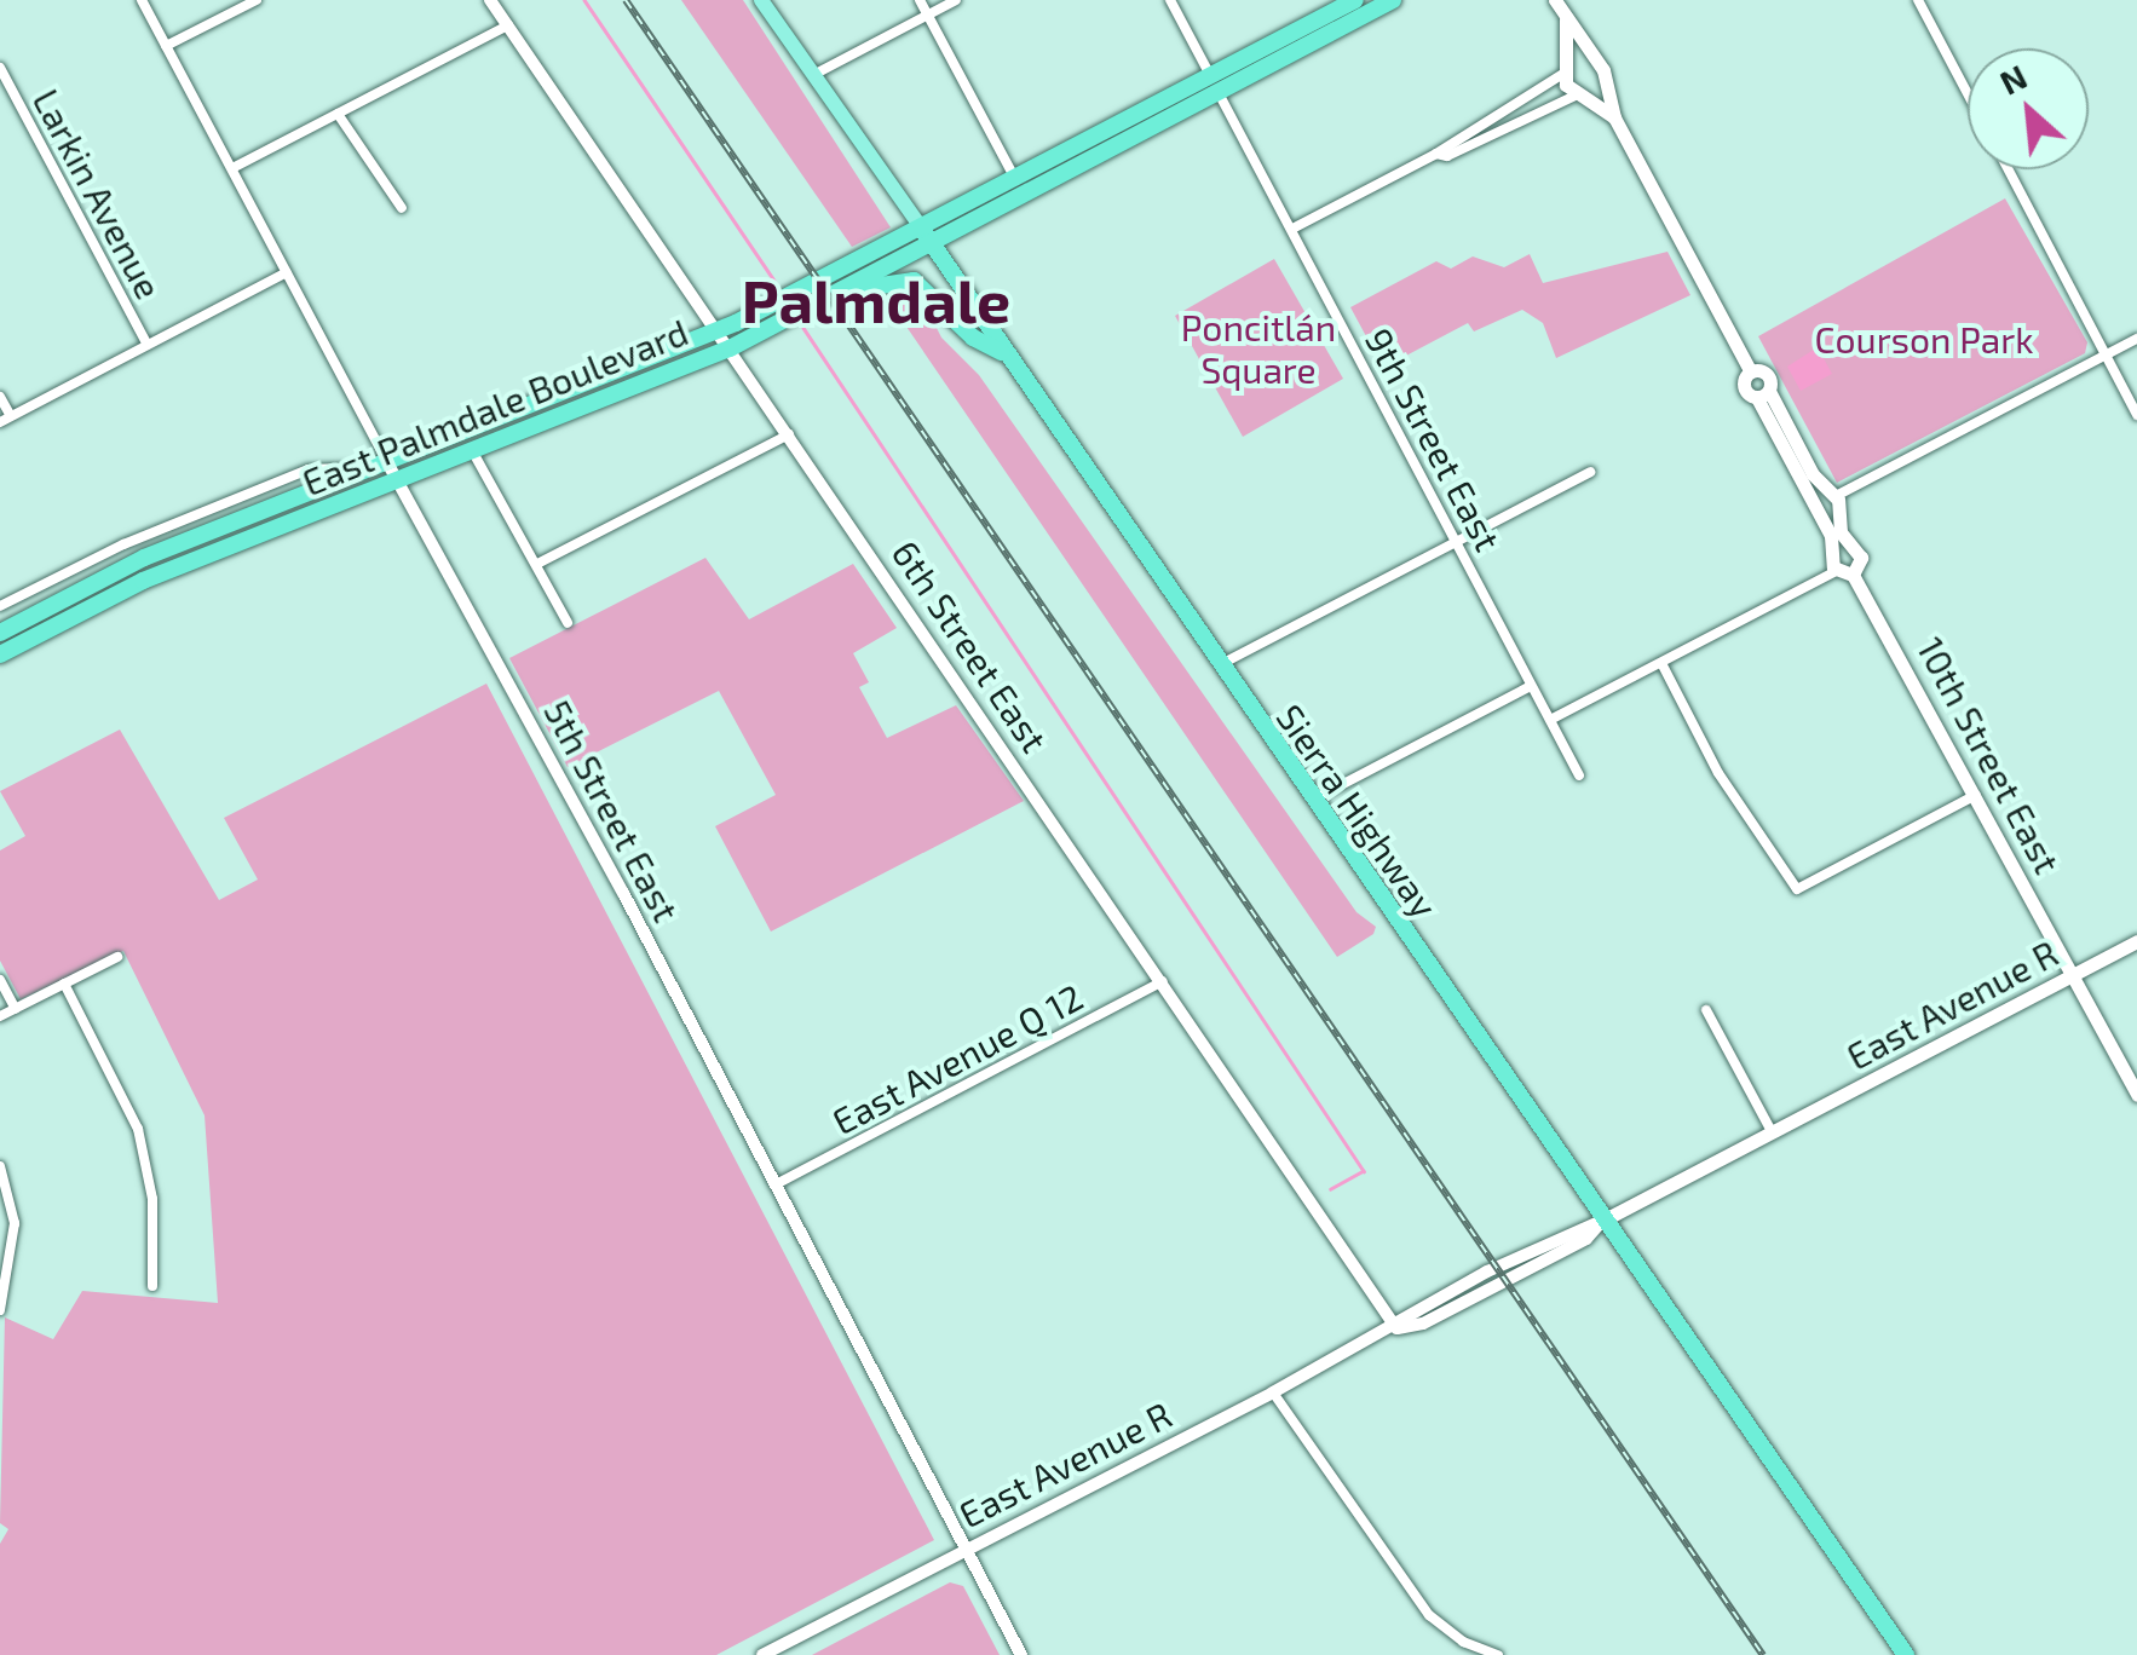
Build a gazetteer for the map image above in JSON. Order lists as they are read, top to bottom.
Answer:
{
  "streets": {
    "highway": ["East Palmdale Boulevard", "Sierra Highway"],
    "main road": ["10th Street East", "East Avenue R"],
    "street": [
      "Larkin Avenue",
      "9th Street East",
      "6th Street East",
      "5th Street East",
      "East Avenue Q 12"
    ]
  },
  "crossings": [
    ["East Palmdale Boulevard", "9th Street East"],
    ["East Palmdale Boulevard", "6th Street East"],
    ["East Palmdale Boulevard", "5th Street East"],
    ["East Palmdale Boulevard", "Sierra Highway"],
    ["6th Street East", "East Avenue R"],
    ["6th Street East", "East Avenue Q 12"],
    ["10th Street East", "East Avenue R"],
    ["5th Street East", "East Avenue R"],
    ["5th Street East", "East Avenue Q 12"],
    ["Sierra Highway", "East Avenue R"]
  ],
  "districts": ["Palmdale"],
  "parks": ["Poncitlán Square", "Courson Park"],
  "north": "top left"
}
